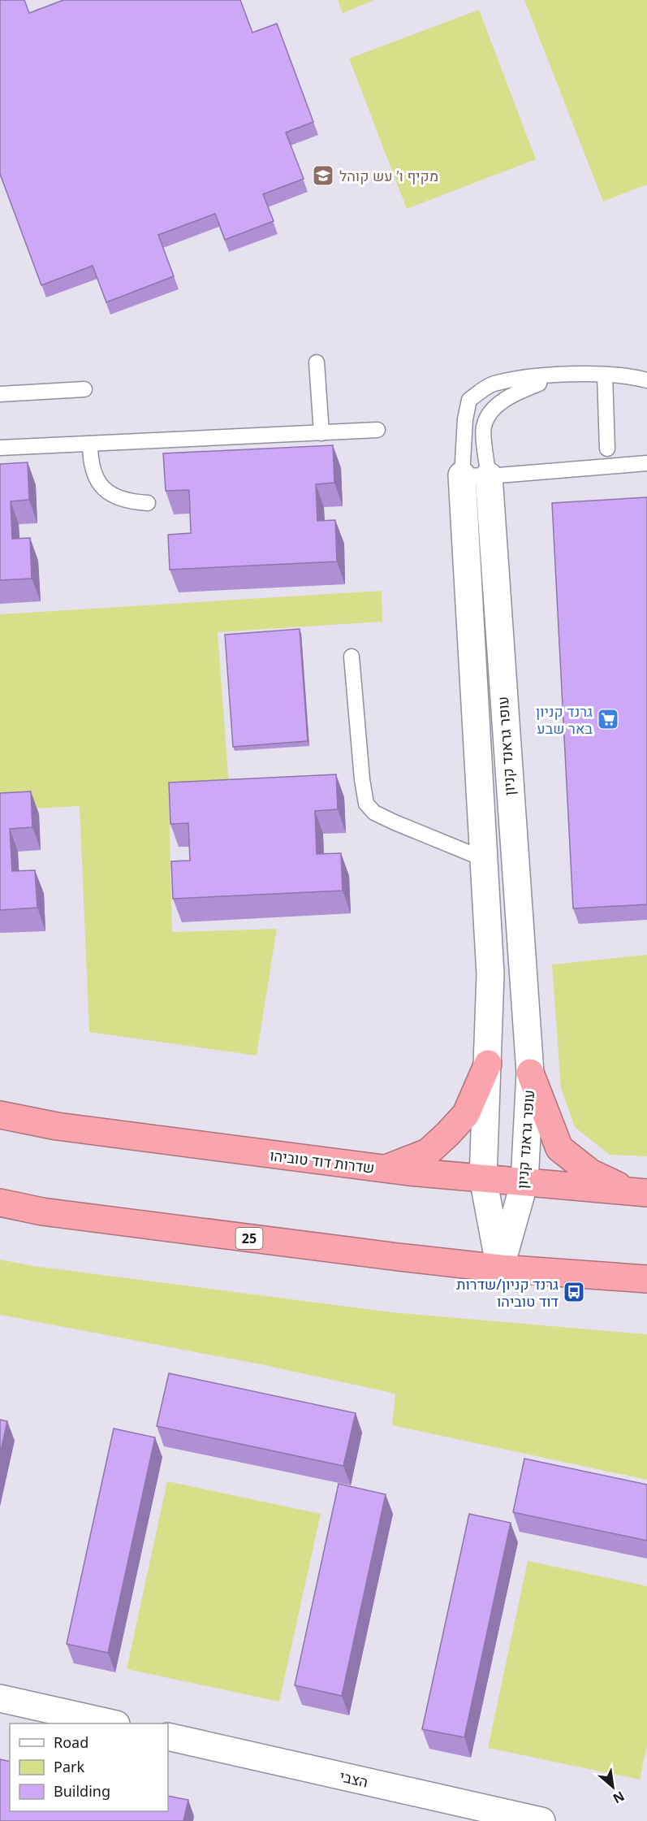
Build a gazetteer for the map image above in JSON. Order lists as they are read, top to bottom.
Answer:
{
  "streets": {
    "highway": ["שדרות דוד טוביהו", "25"],
    "street": ["עופר גראנד קניון", "הצבי"]
  },
  "crossings": [
    ["עופר גראנד קניון", "שדרות דוד טוביהו"],
    ["עופר גראנד קניון", "25"]
  ],
  "places": {
    "school or university": ["מקיף ו׳ עש קוהל"],
    "supermarket": ["גרנד קניון באר שבע"],
    "bus stop": ["גרנד קניון/שדרות דוד טוביהו"]
  },
  "legend": ["Road", "Park", "Building"],
  "north": "bottom right"
}
